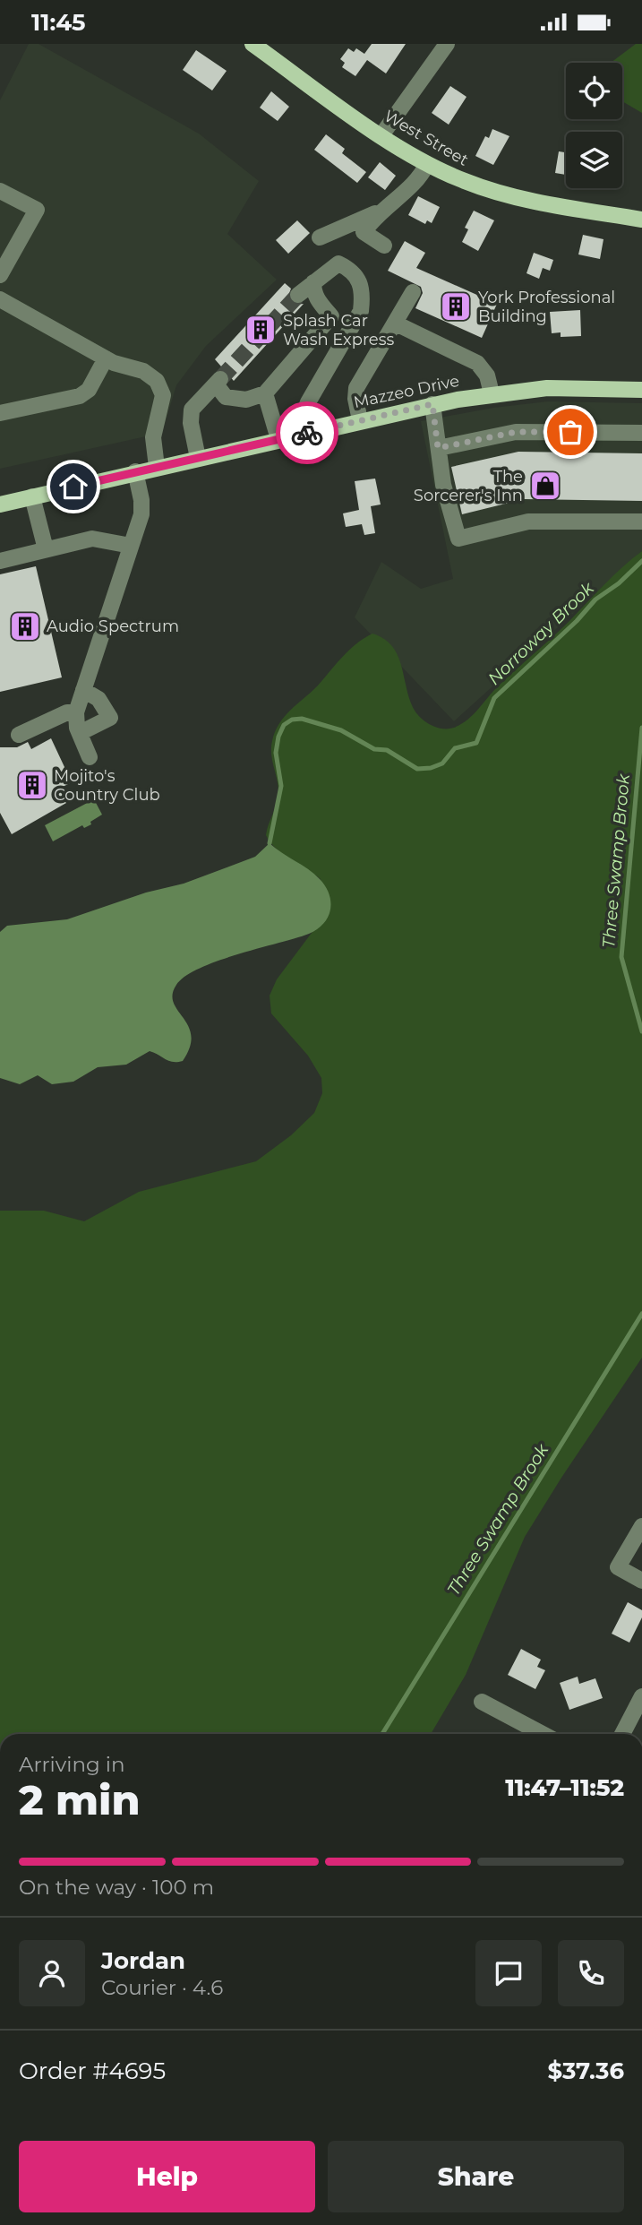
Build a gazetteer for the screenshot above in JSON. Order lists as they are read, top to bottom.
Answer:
{
  "streets": {
    "main road": ["West Street", "Mazzeo Drive"]
  },
  "water": ["Norroway Brook", "Three Swamp Brook"],
  "places": {
    "building": [
      "York Professional Building",
      "Splash Car Wash Express",
      "Audio Spectrum",
      "Mojito's Country Club"
    ],
    "shop": ["The Sorcerer's Inn"]
  },
  "page": {
    "status": "11:45",
    "heading": ["2 min", "Arriving in", "11:47–11:52"],
    "panel": [
      "Jordan",
      "Courier · 4.6",
      "Order #4695",
      "$37.36"
    ],
    "bar": "On the way · 100 m",
    "buttons": ["Help", "Share"]
  }
}
